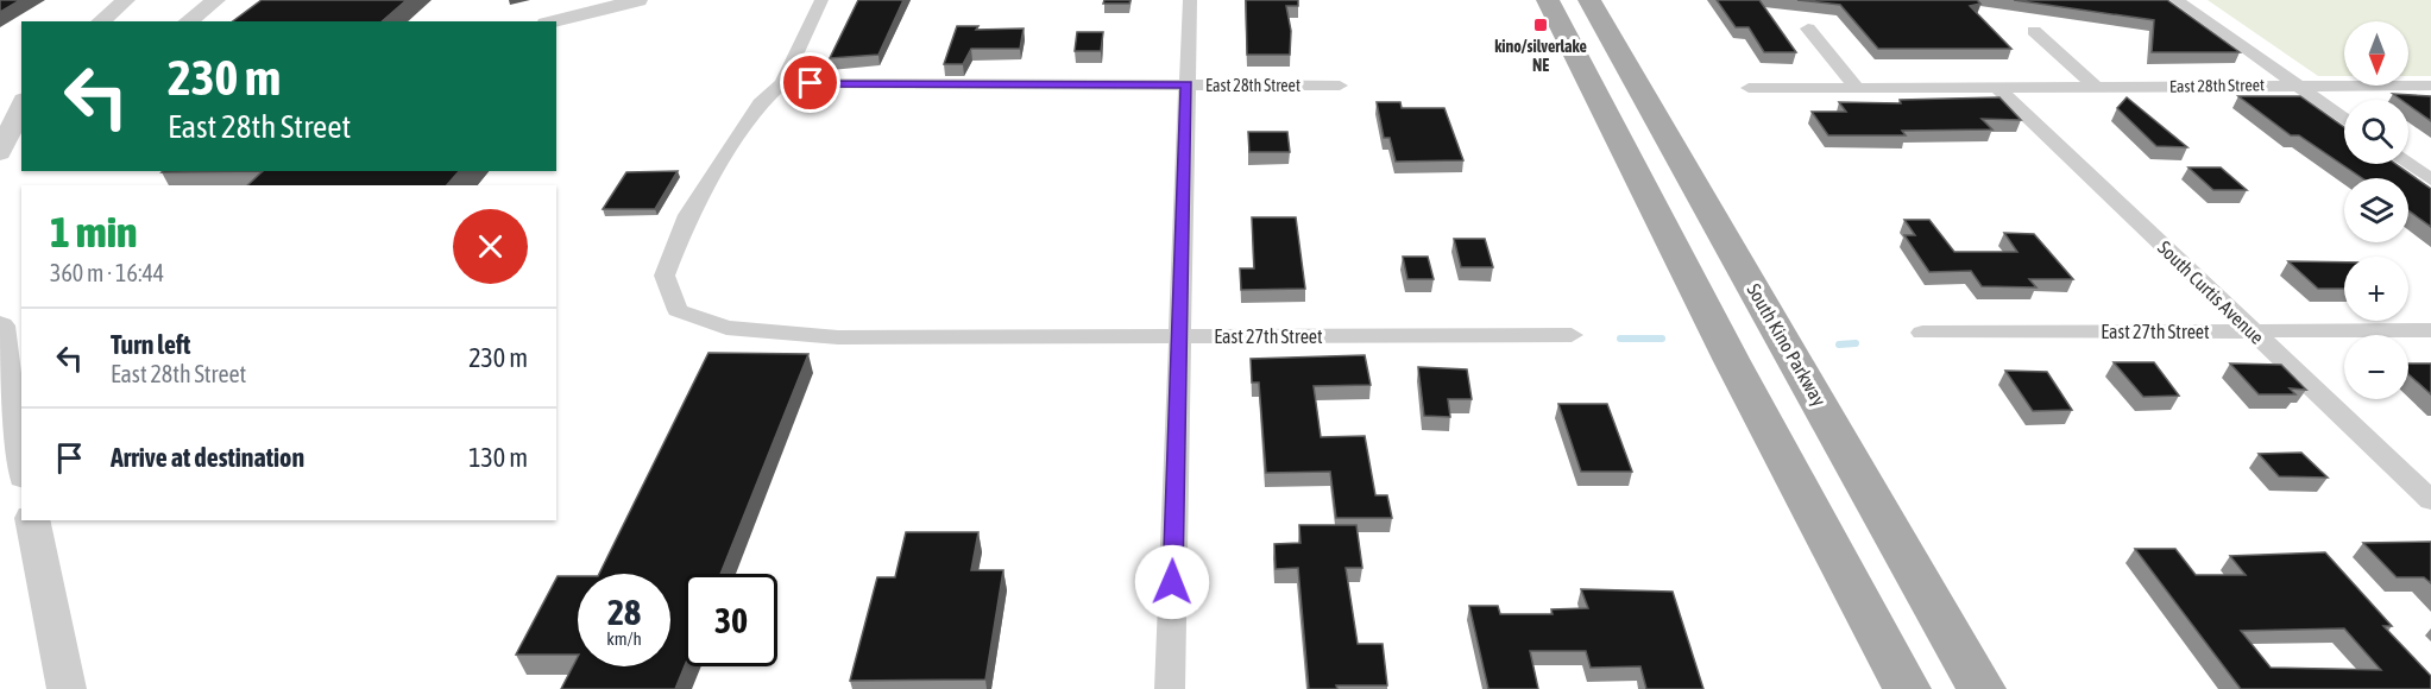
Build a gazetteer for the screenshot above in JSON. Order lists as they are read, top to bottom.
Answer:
{
  "streets": {
    "main road": ["South Kino Parkway"],
    "street": ["East 28th Street", "South Curtis Avenue", "East 27th Street"]
  },
  "crossings": [
    ["East 28th Street", "South Curtis Avenue"],
    ["East 28th Street", "East 27th Street"],
    ["South Curtis Avenue", "East 27th Street"]
  ],
  "places": {
    "transit": ["kino/silverlake NE"]
  },
  "north": "bottom",
  "page": {
    "map_buttons": ["+", "−"],
    "turn": ["230 m", "East 28th Street"],
    "heading": ["1 min", "360 m · 16:44"],
    "list": [
      {
        "name": "Turn left",
        "note": "East 28th Street",
        "value": "230 m"
      },
      {
        "name": "Arrive at destination",
        "value": "130 m"
      }
    ],
    "speed": "28 km/h",
    "limit": "30"
  }
}
